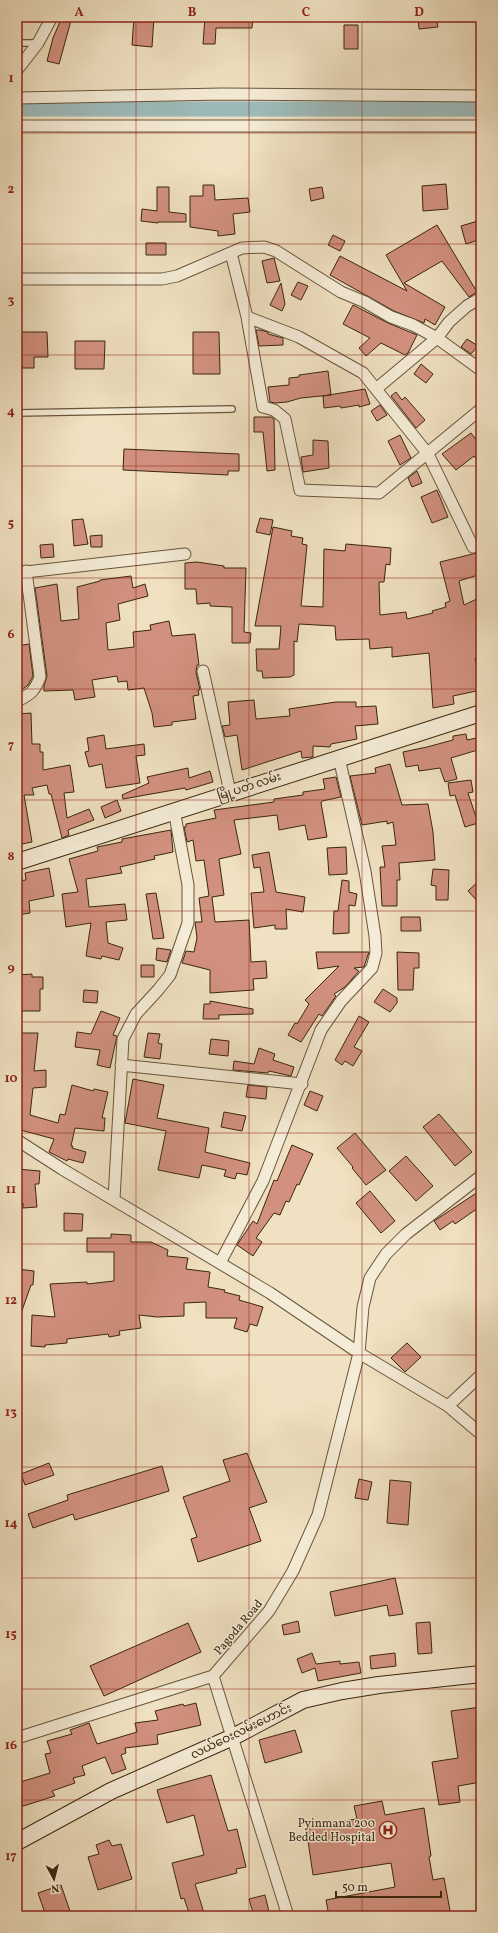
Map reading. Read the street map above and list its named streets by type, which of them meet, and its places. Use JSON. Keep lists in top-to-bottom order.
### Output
{
  "streets": {
    "street": ["မြို့ပတ် လမ်း", "Pagoda Road", "လယ်ဝေးလမ်းဟောင်း"]
  },
  "places": {
    "hospital": ["Pyinmana 200 Bedded Hospital"]
  },
  "scale_bar": "50 m",
  "north": "bottom",
  "grid": {
    "columns": [
      "A",
      "B",
      "C",
      "D"
    ],
    "rows": [
      "1",
      "2",
      "3",
      "4",
      "5",
      "6",
      "7",
      "8",
      "9",
      "10",
      "11",
      "12",
      "13",
      "14",
      "15",
      "16",
      "17"
    ]
  }
}
